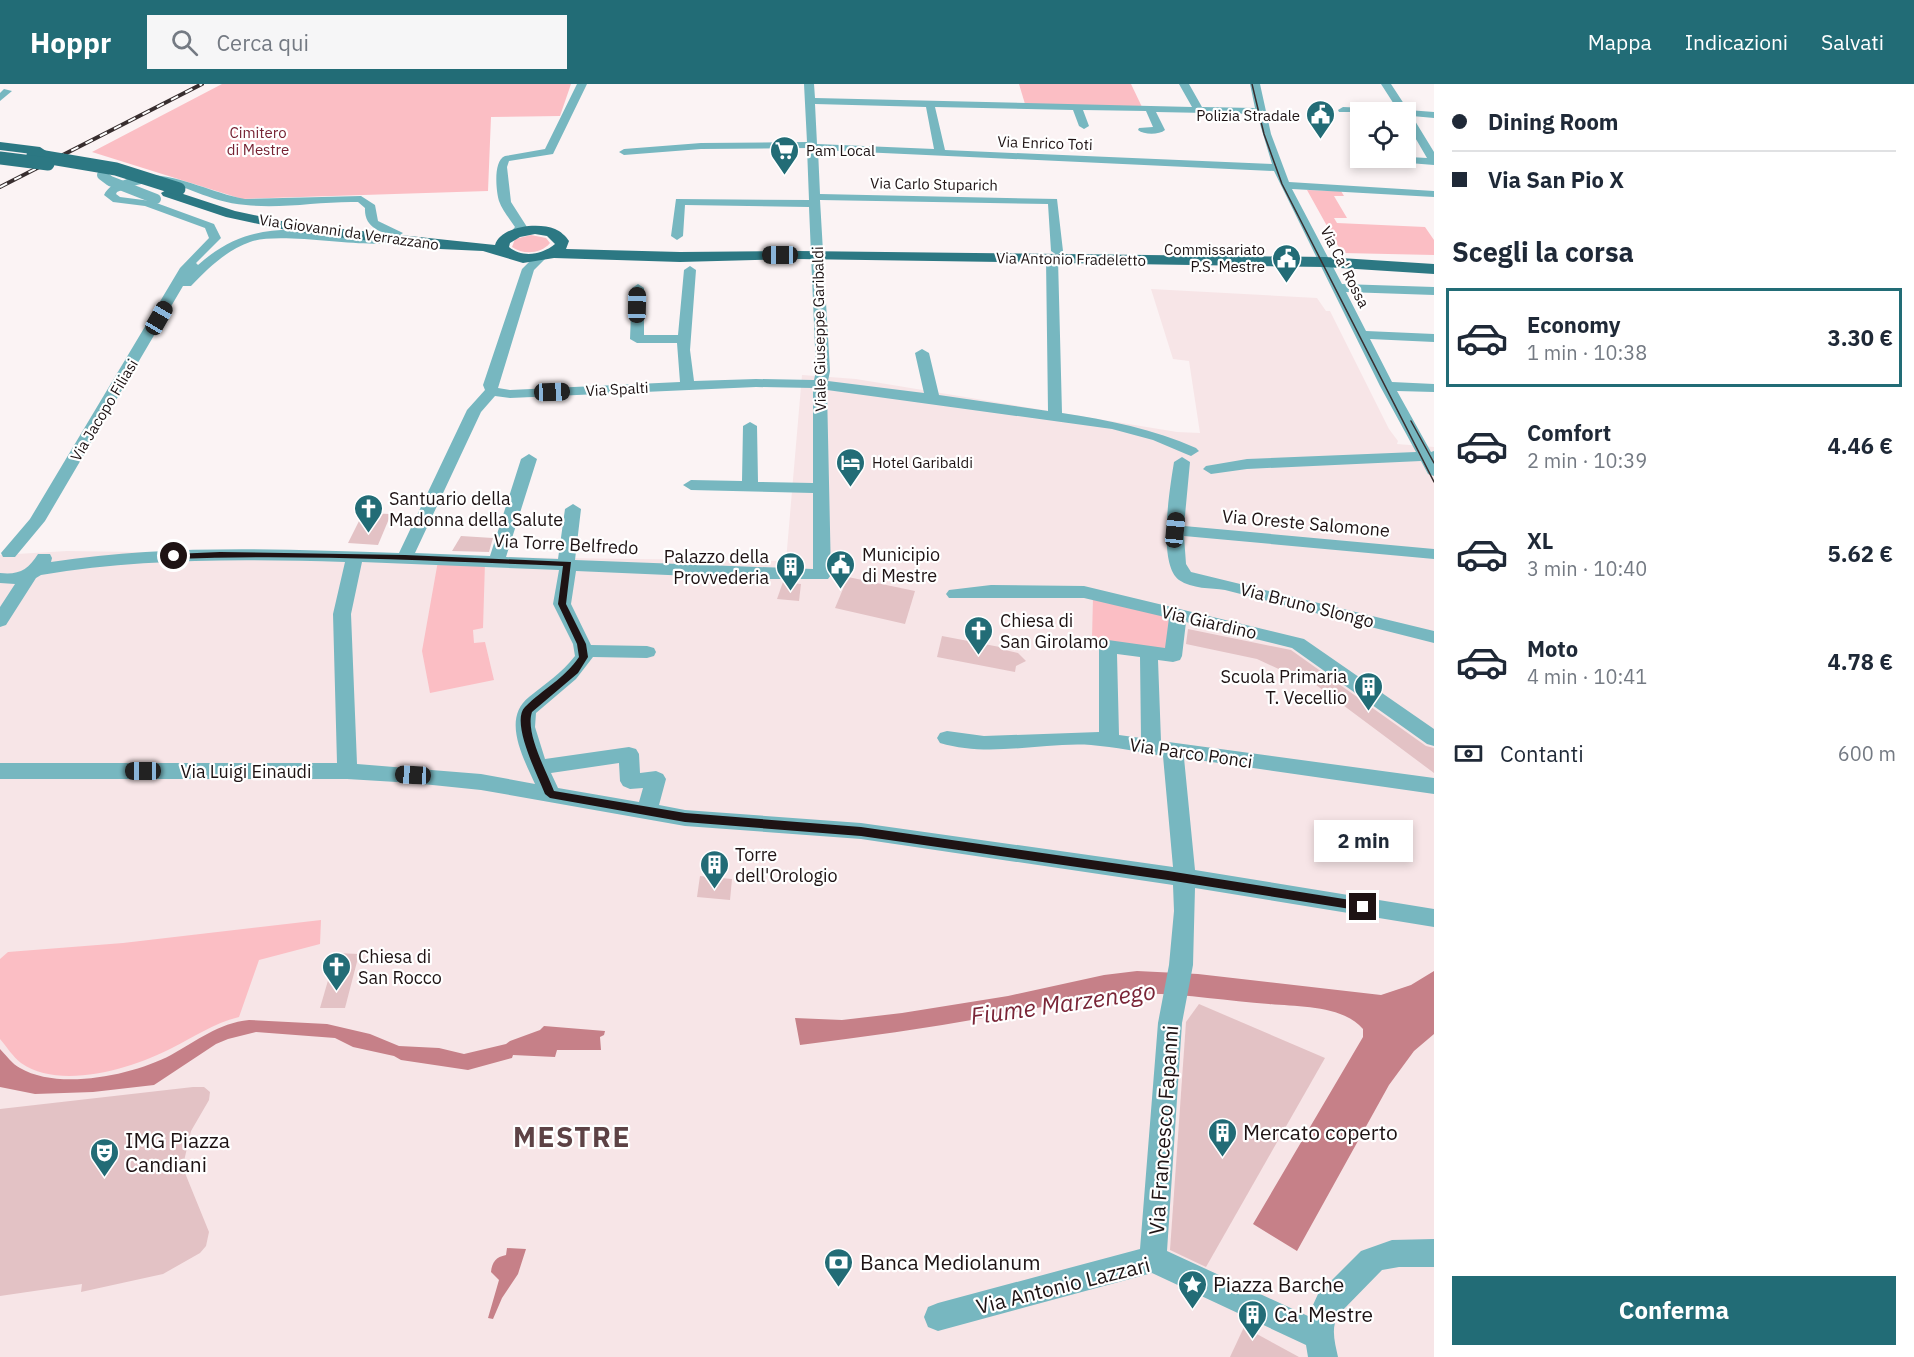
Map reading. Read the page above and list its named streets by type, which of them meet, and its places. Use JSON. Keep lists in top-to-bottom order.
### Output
{
  "streets": {
    "main road": ["Via Giovanni da Verrazzano", "Via Antonio Fradeletto"],
    "street": [
      "Via Enrico Toti",
      "Via Carlo Stuparich",
      "Via Ca' Rossa",
      "Viale Giuseppe Garibaldi",
      "Via Spalti",
      "Via Jacopo Filiasi",
      "Via Oreste Salomone",
      "Via Torre Belfredo",
      "Via Bruno Slongo",
      "Via Giardino",
      "Via Parco Ponci",
      "Via Luigi Einaudi",
      "Via Francesco Fapanni",
      "Via Antonio Lazzari"
    ]
  },
  "crossings": [
    ["Via Enrico Toti", "Via Ca' Rossa"],
    ["Via Enrico Toti", "Viale Giuseppe Garibaldi"],
    ["Via Carlo Stuparich", "Via Antonio Fradeletto"],
    ["Via Carlo Stuparich", "Viale Giuseppe Garibaldi"],
    ["Via Antonio Fradeletto", "Via Ca' Rossa"],
    ["Via Antonio Fradeletto", "Viale Giuseppe Garibaldi"],
    ["Viale Giuseppe Garibaldi", "Via Spalti"],
    ["Viale Giuseppe Garibaldi", "Via Torre Belfredo"],
    ["Via Oreste Salomone", "Via Bruno Slongo"],
    ["Via Parco Ponci", "Via Francesco Fapanni"],
    ["Via Luigi Einaudi", "Via Francesco Fapanni"],
    ["Via Francesco Fapanni", "Via Antonio Lazzari"]
  ],
  "districts": ["MESTRE"],
  "water": ["Fiume Marzenego"],
  "parks": ["Cimitero di Mestre"],
  "places": {
    "public building": ["Polizia Stradale", "Commissariato P.S. Mestre", "Municipio di Mestre"],
    "supermarket": ["Pam Local"],
    "hotel": ["Hotel Garibaldi"],
    "church": ["Santuario della Madonna della Salute", "Chiesa di San Girolamo", "Chiesa di San Rocco"],
    "building": [
      "Palazzo della Provvederia",
      "Scuola Primaria T. Vecellio",
      "Torre dell'Orologio",
      "Mercato coperto",
      "Ca' Mestre"
    ],
    "theatre": ["IMG Piazza Candiani"],
    "bank": ["Banca Mediolanum"],
    "place": ["Piazza Barche"]
  },
  "page": {
    "header": "Hoppr",
    "search": "Cerca qui",
    "nav": ["Mappa", "Indicazioni", "Salvati"],
    "banner": ["Dining Room", "Via San Pio X"],
    "heading": "Scegli la corsa",
    "list": [
      {
        "name": "Economy",
        "note": "1 min · 10:38",
        "value": "3.30 €"
      },
      {
        "name": "Comfort",
        "note": "2 min · 10:39",
        "value": "4.46 €"
      },
      {
        "name": "XL",
        "note": "3 min · 10:40",
        "value": "5.62 €"
      },
      {
        "name": "Moto",
        "note": "4 min · 10:41",
        "value": "4.78 €"
      }
    ],
    "pay": ["Contanti", "600 m"],
    "bubble": "2 min",
    "buttons": "Conferma"
  }
}
